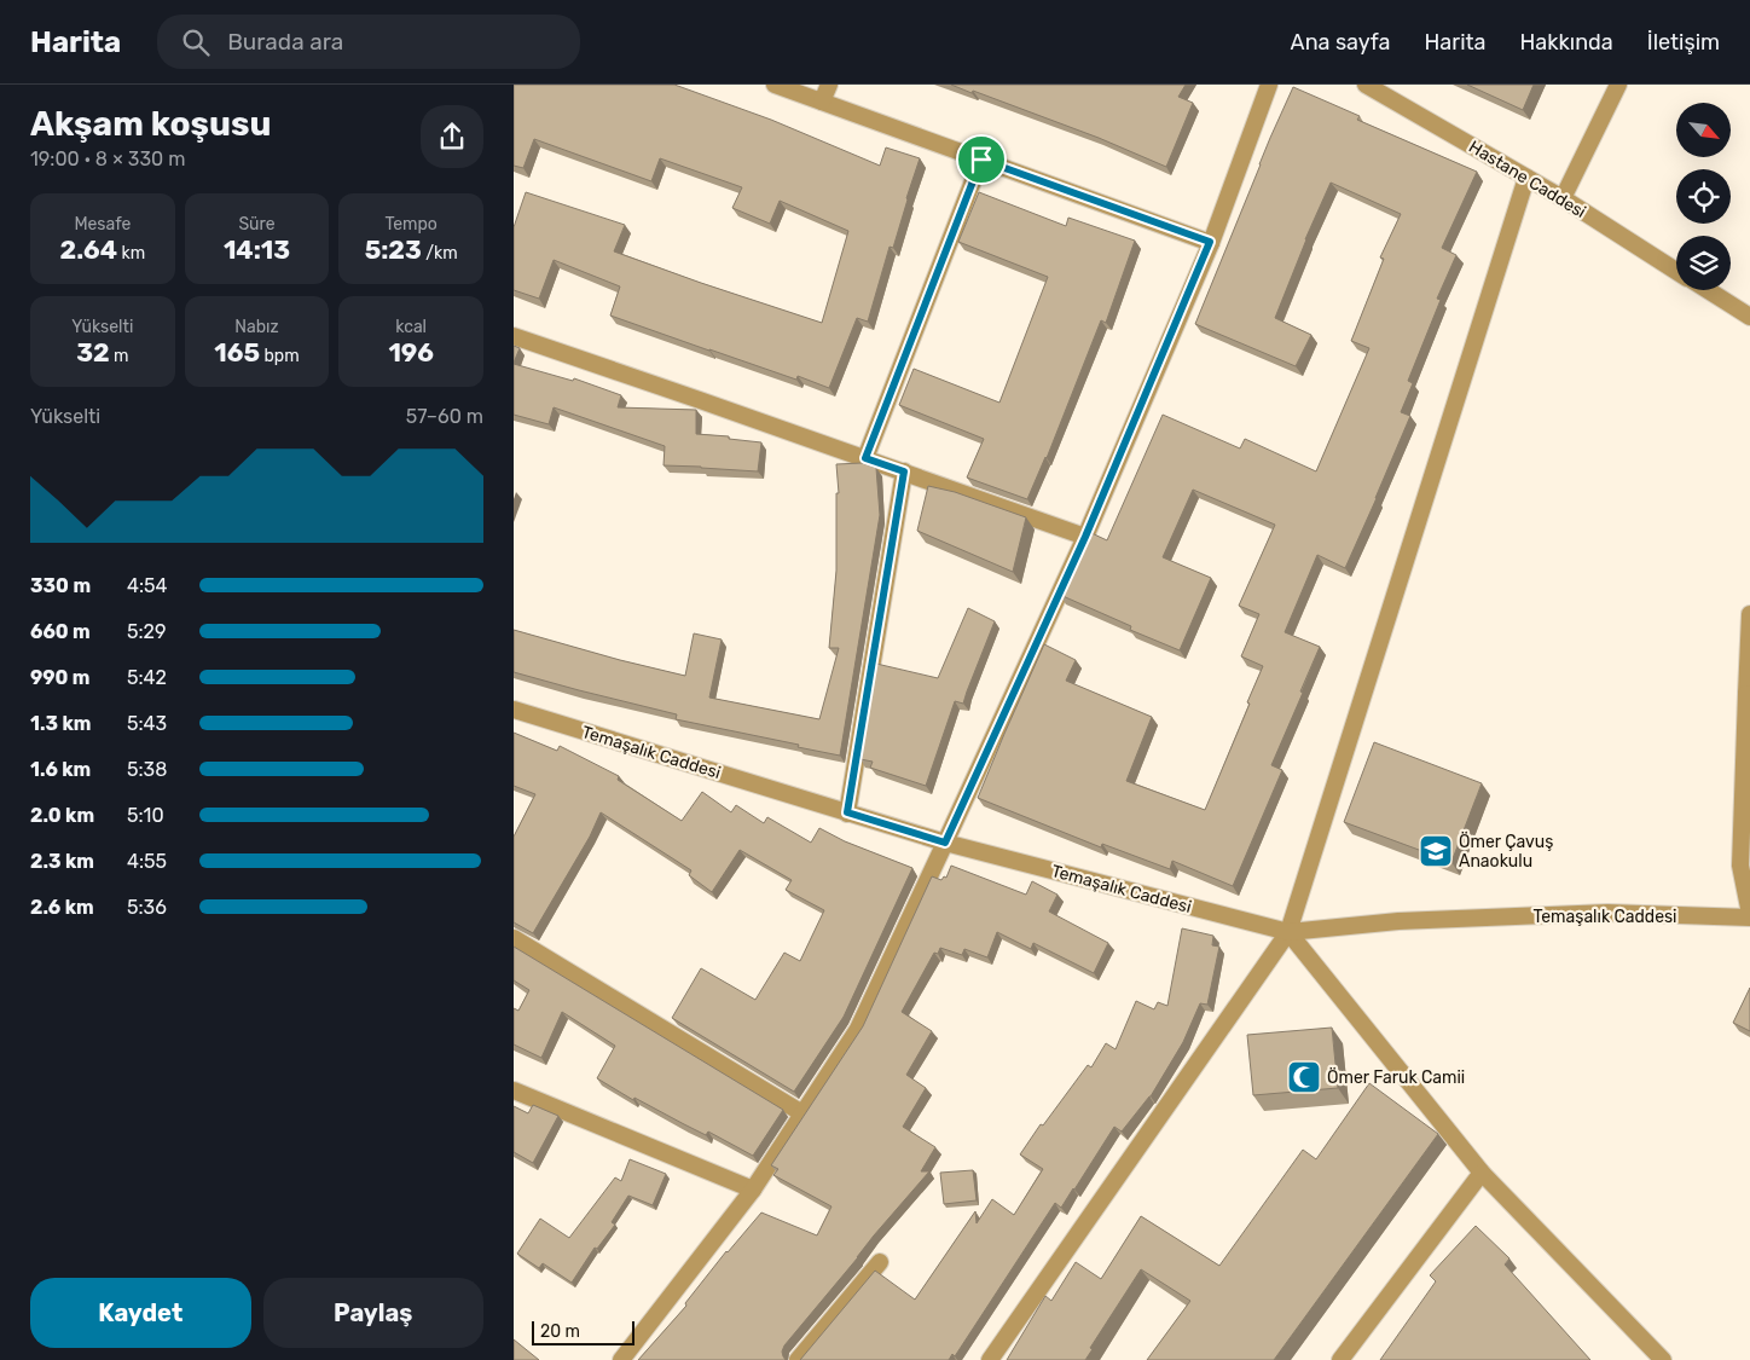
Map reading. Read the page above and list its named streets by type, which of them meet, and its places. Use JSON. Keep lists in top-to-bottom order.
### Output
{
  "streets": {
    "street": ["Hastane Caddesi", "Temaşalık Caddesi"]
  },
  "places": {
    "school or university": ["Ömer Çavuş Anaokulu"],
    "mosque": ["Ömer Faruk Camii"]
  },
  "scale_bar": "20 m",
  "north": "bottom right",
  "page": {
    "header": "Harita",
    "search": "Burada ara",
    "nav": [
      "Ana sayfa",
      "Harita",
      "Hakkında",
      "İletişim"
    ],
    "heading": ["Akşam koşusu", "19:00 · 8 × 330 m"],
    "stats": [
      ["Mesafe", "2.64 km"],
      ["Süre", "14:13"],
      ["Tempo", "5:23 /km"],
      ["Yükselti", "32 m"],
      ["Nabız", "165 bpm"],
      ["kcal", "196"]
    ],
    "chart": ["Yükselti", "57–60 m"],
    "list": [
      {
        "name": "330 m",
        "note": "4:54"
      },
      {
        "name": "660 m",
        "note": "5:29"
      },
      {
        "name": "990 m",
        "note": "5:42"
      },
      {
        "name": "1.3 km",
        "note": "5:43"
      },
      {
        "name": "1.6 km",
        "note": "5:38"
      },
      {
        "name": "2.0 km",
        "note": "5:10"
      },
      {
        "name": "2.3 km",
        "note": "4:55"
      },
      {
        "name": "2.6 km",
        "note": "5:36"
      }
    ],
    "buttons": ["Kaydet", "Paylaş"],
    "scale": "20 m"
  }
}
